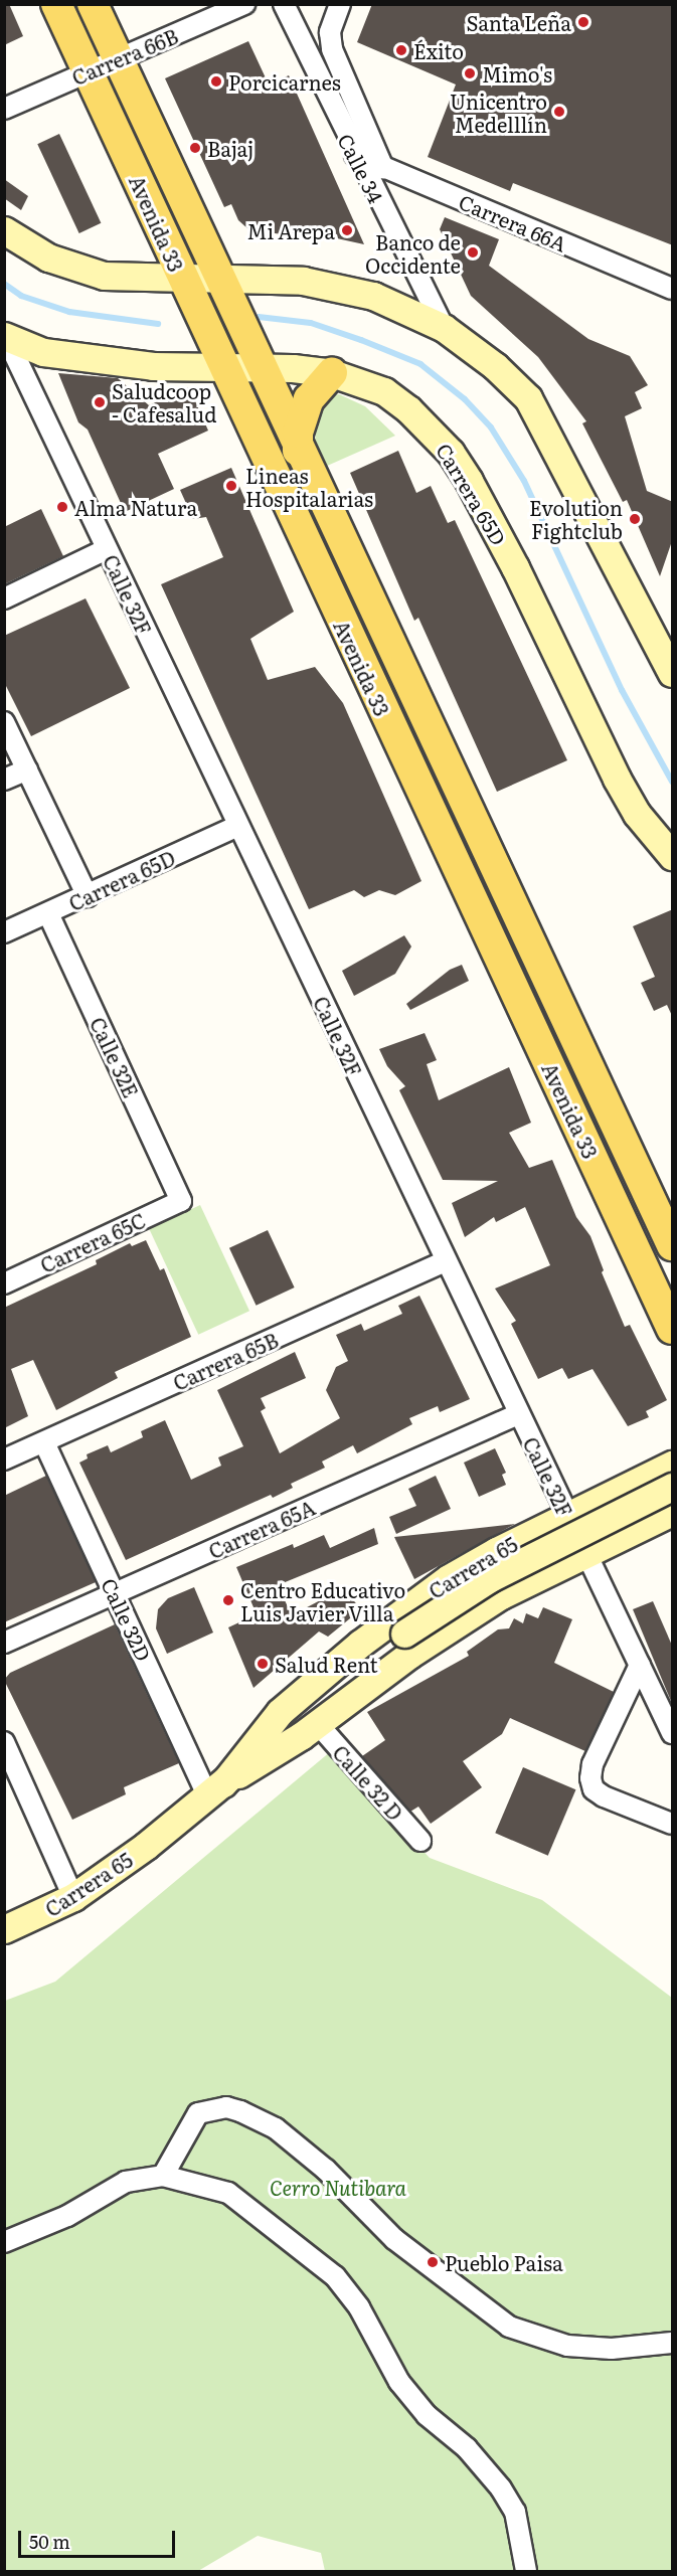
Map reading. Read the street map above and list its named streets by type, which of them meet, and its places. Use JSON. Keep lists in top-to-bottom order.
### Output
{
  "streets": {
    "main road": ["Avenida 33"],
    "street": [
      "Carrera 66B",
      "Calle 34",
      "Carrera 66A",
      "Carrera 65D",
      "Calle 32F",
      "Calle 32E",
      "Carrera 65C",
      "Carrera 65B",
      "Carrera 65A",
      "Carrera 65",
      "Calle 32D",
      "Calle 32 D"
    ]
  },
  "crossings": [
    ["Carrera 66B", "Avenida 33"],
    ["Calle 34", "Carrera 66A"],
    ["Avenida 33", "Carrera 65D"],
    ["Carrera 65D", "Calle 32F"],
    ["Carrera 65D", "Calle 32E"],
    ["Calle 32F", "Carrera 65B"],
    ["Calle 32F", "Carrera 65A"],
    ["Calle 32F", "Carrera 65"],
    ["Calle 32E", "Carrera 65C"],
    ["Carrera 65B", "Calle 32D"],
    ["Carrera 65A", "Calle 32D"],
    ["Carrera 65", "Calle 32D"],
    ["Carrera 65", "Calle 32 D"]
  ],
  "parks": ["Cerro Nutibara"],
  "places": [
    "Santa Leña",
    "Éxito",
    "Mimo's",
    "Porcicarnes",
    "Unicentro Medelllín",
    "Bajaj",
    "Mi Arepa",
    "Banco de Occidente",
    "Saludcoop - Cafesalud",
    "Lineas Hospitalarias",
    "Alma Natura",
    "Evolution Fightclub",
    "Centro Educativo Luis Javier Villa",
    "Salud Rent",
    "Pueblo Paisa"
  ],
  "scale_bar": "50 m"
}
